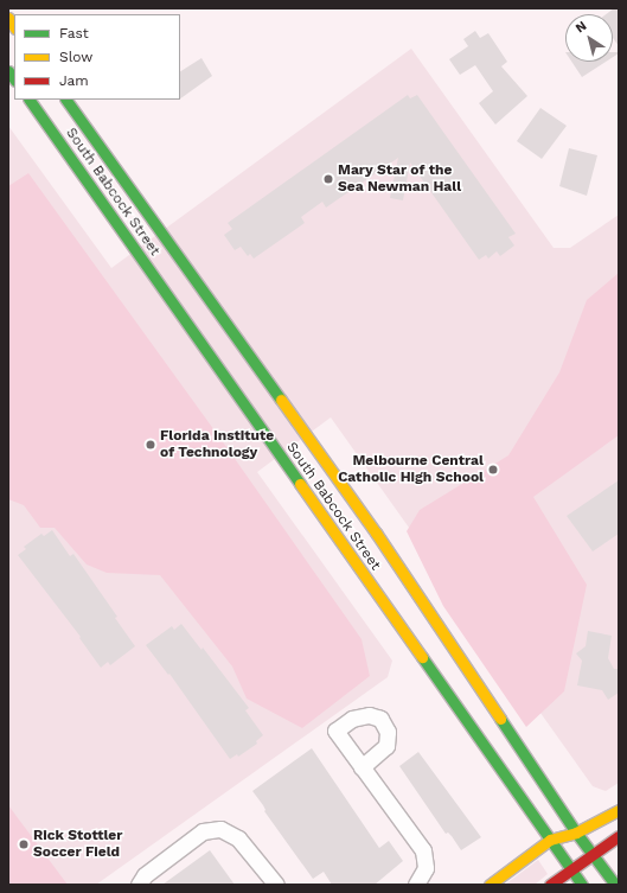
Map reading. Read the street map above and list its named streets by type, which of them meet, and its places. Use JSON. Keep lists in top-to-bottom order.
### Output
{
  "streets": {
    "main road": ["South Babcock Street"]
  },
  "places": [
    "Mary Star of the Sea Newman Hall",
    "Florida Institute of Technology",
    "Melbourne Central Catholic High School",
    "Rick Stottler Soccer Field"
  ],
  "legend": ["Fast", "Slow", "Jam"],
  "north": "top left"
}
